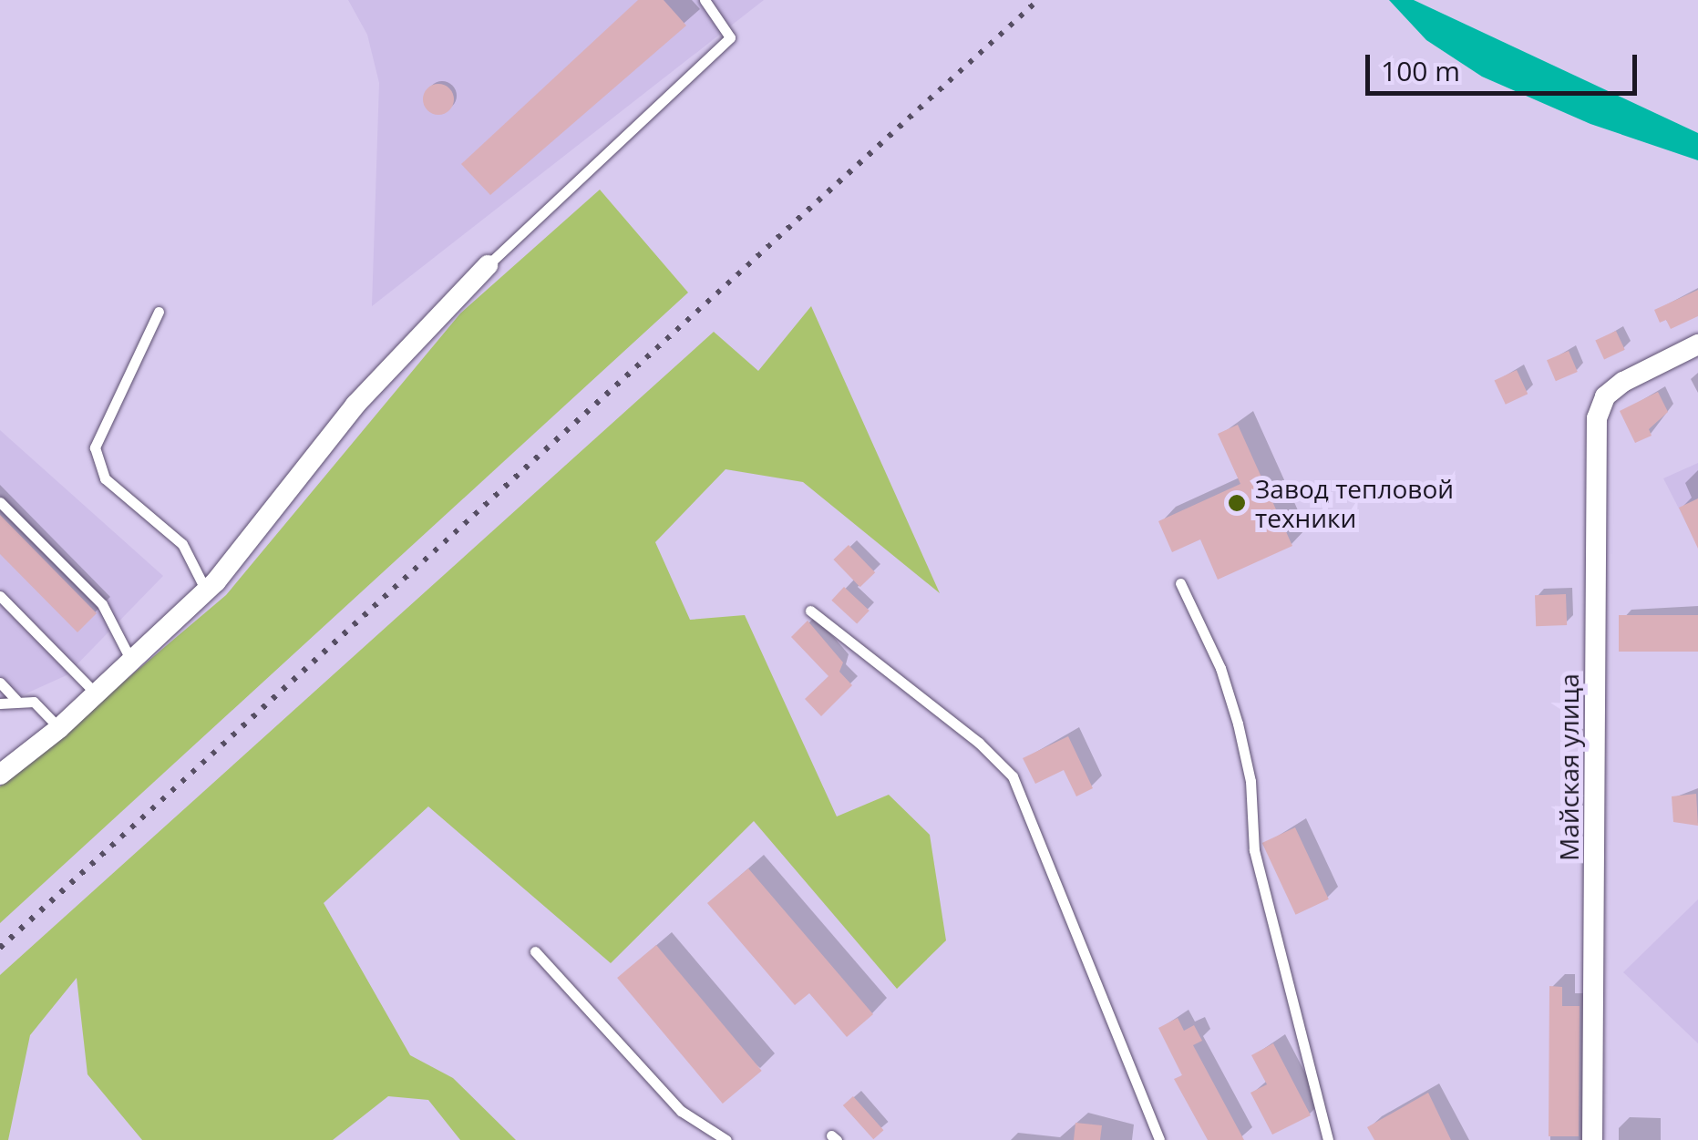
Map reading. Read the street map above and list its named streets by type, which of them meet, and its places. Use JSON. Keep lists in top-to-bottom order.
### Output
{
  "streets": {
    "street": ["Майская улица"]
  },
  "places": ["Завод тепловой техники"],
  "scale_bar": "100 m"
}
